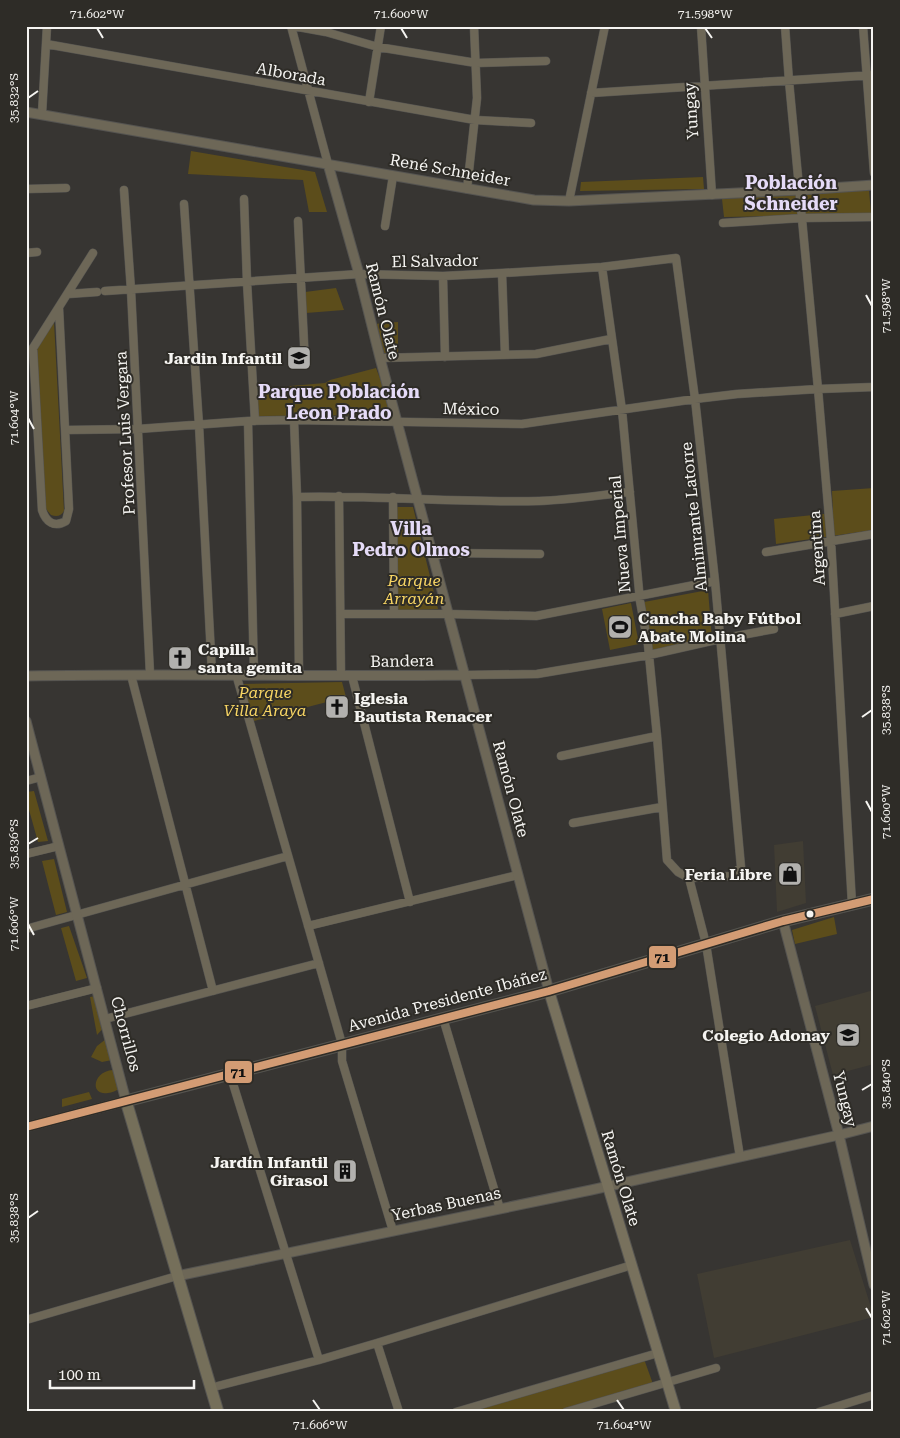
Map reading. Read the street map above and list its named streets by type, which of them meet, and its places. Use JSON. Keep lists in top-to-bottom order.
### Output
{
  "streets": {
    "main road": ["Ramón Olate", "Avenida Presidente Ibáñez", "Chorrillos"],
    "street": [
      "Alborada",
      "Yungay",
      "René Schneider",
      "El Salvador",
      "México",
      "Profesor Luis Vergara",
      "Almimrante Latorre",
      "Nueva Imperial",
      "Argentina",
      "Bandera",
      "Yerbas Buenas"
    ]
  },
  "crossings": [
    ["Alborada", "Ramón Olate"],
    ["Yungay", "René Schneider"],
    ["Yungay", "Avenida Presidente Ibáñez"],
    ["Yungay", "Yerbas Buenas"],
    ["René Schneider", "Ramón Olate"],
    ["René Schneider", "Argentina"],
    ["El Salvador", "Ramón Olate"],
    ["El Salvador", "Profesor Luis Vergara"],
    ["El Salvador", "Almimrante Latorre"],
    ["El Salvador", "Nueva Imperial"],
    ["Ramón Olate", "México"],
    ["Ramón Olate", "Bandera"],
    ["Ramón Olate", "Avenida Presidente Ibáñez"],
    ["Ramón Olate", "Yerbas Buenas"],
    ["México", "Profesor Luis Vergara"],
    ["México", "Almimrante Latorre"],
    ["México", "Nueva Imperial"],
    ["México", "Argentina"],
    ["Profesor Luis Vergara", "Bandera"],
    ["Almimrante Latorre", "Nueva Imperial"],
    ["Almimrante Latorre", "Bandera"],
    ["Nueva Imperial", "Bandera"],
    ["Argentina", "Avenida Presidente Ibáñez"],
    ["Avenida Presidente Ibáñez", "Chorrillos"],
    ["Chorrillos", "Yerbas Buenas"]
  ],
  "districts": ["Población Schneider", "Parque Población Leon Prado", "Villa Pedro Olmos"],
  "parks": ["Parque Arrayán", "Parque Villa Araya"],
  "places": {
    "school or university": ["Jardin Infantil", "Colegio Adonay"],
    "sports": ["Cancha Baby Fútbol Abate Molina"],
    "church": ["Capilla santa gemita", "Iglesia Bautista Renacer"],
    "shop": ["Feria Libre"],
    "building": ["Jardín Infantil Girasol"]
  },
  "lines": ["transit line 71"],
  "scale_bar": "100 m",
  "coordinates": [
    "71.602°W",
    "71.600°W",
    "71.598°W",
    "35.832°S",
    "71.604°W",
    "35.838°S",
    "35.836°S",
    "71.606°W",
    "35.840°S"
  ]
}
